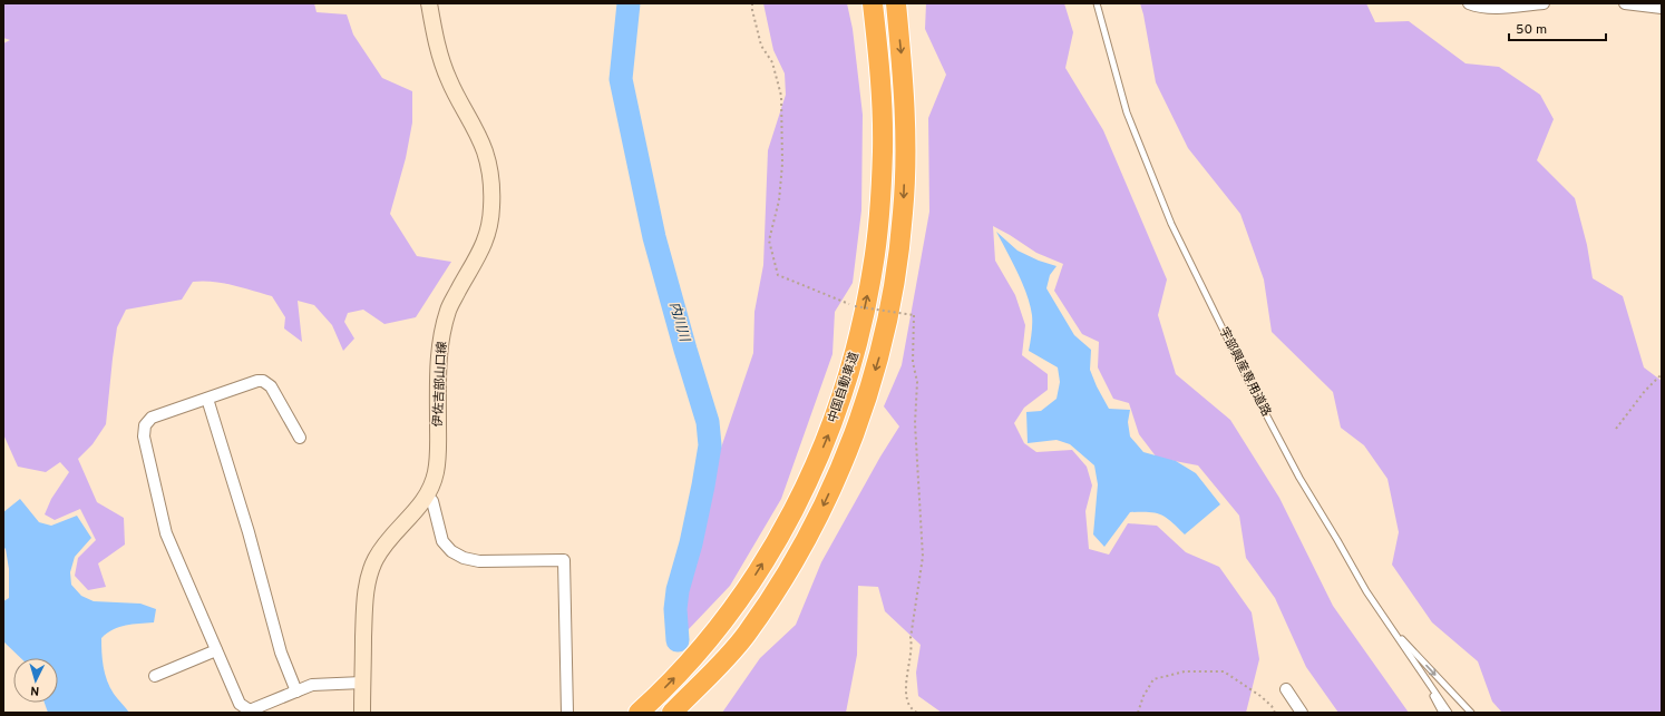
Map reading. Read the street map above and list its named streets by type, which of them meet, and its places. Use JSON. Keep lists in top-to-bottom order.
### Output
{
  "streets": {
    "highway": ["中国自動車道"],
    "main road": ["伊佐吉部山口線"],
    "lane": ["宇部興産専用道路"]
  },
  "water": ["内川川"],
  "scale_bar": "50 m",
  "north": "bottom"
}
